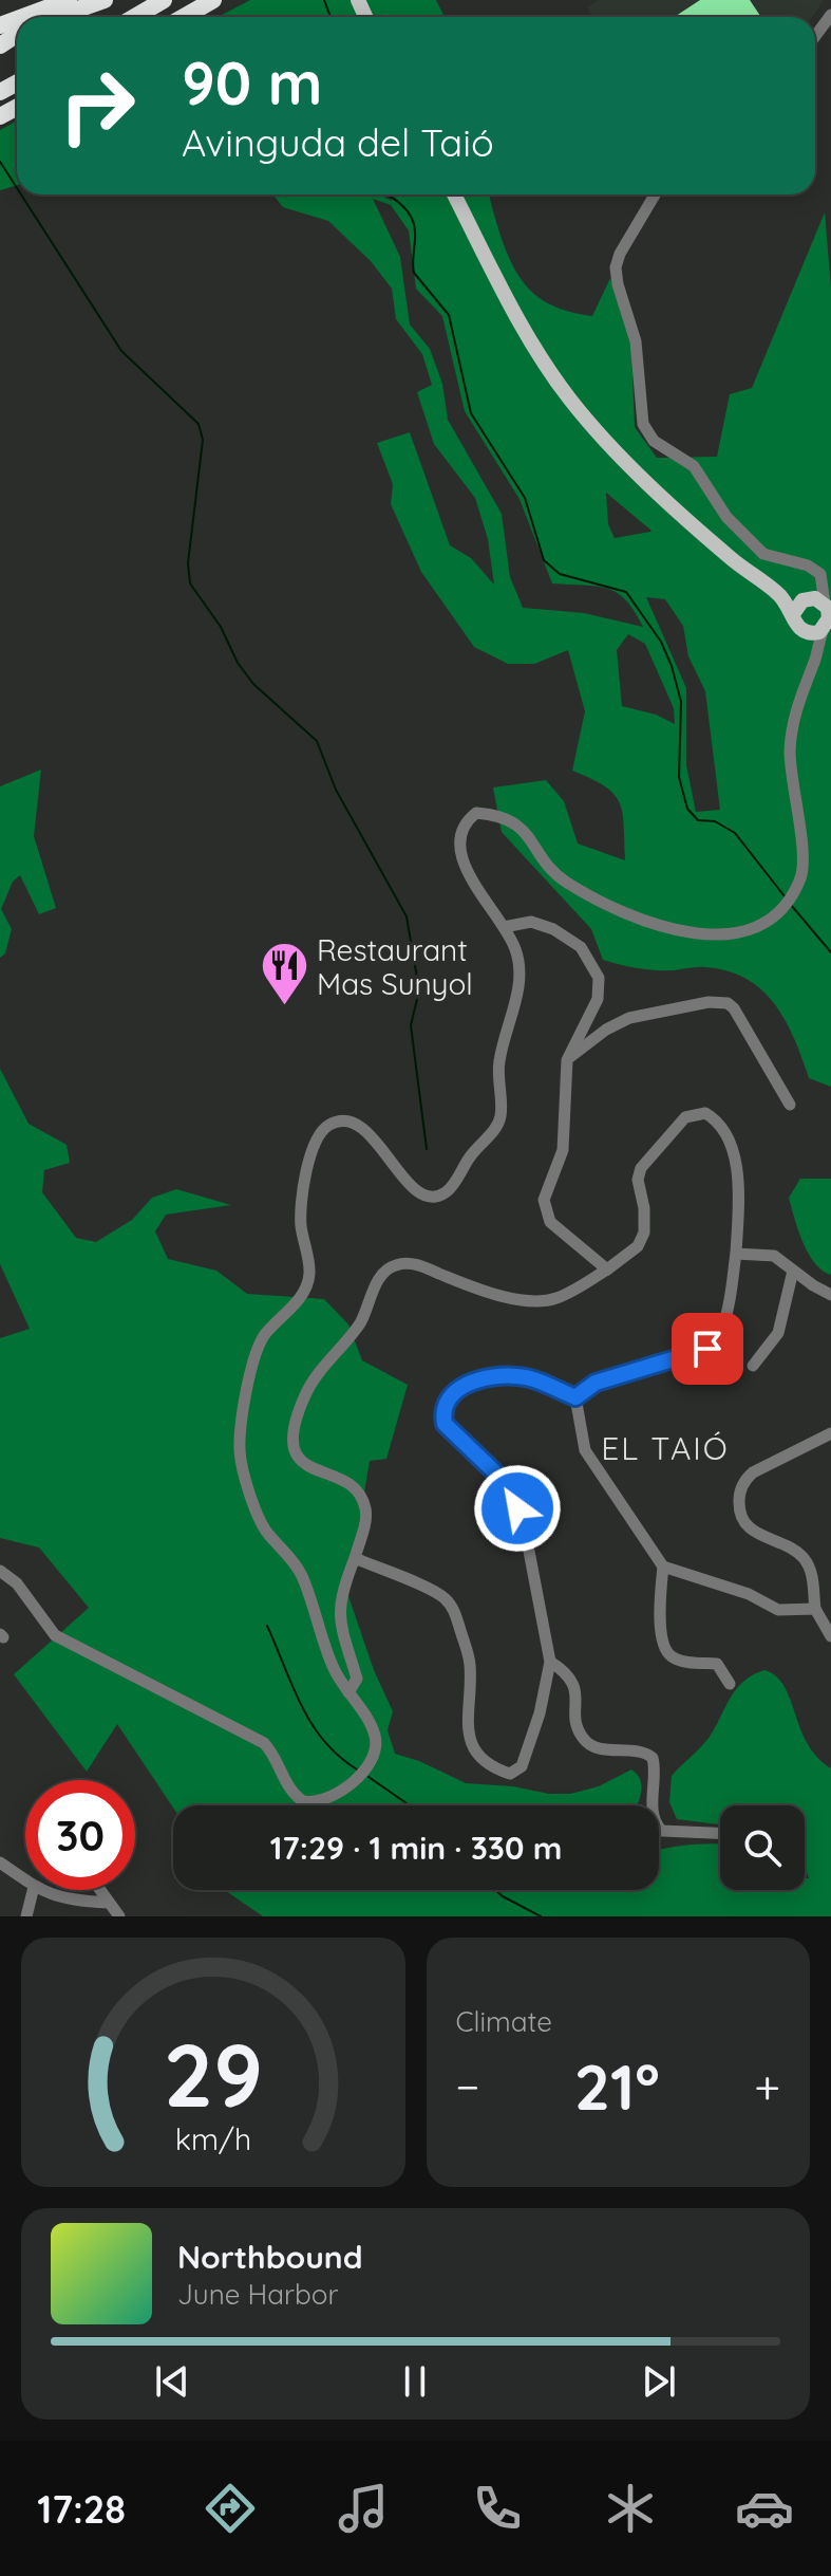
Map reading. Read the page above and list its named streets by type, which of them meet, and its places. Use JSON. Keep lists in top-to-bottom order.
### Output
{
  "districts": ["EL TAIÓ"],
  "places": {
    "restaurant": ["Restaurant Mas Sunyol"]
  },
  "page": {
    "turn": ["90 m", "Avinguda del Taió"],
    "limit": "30",
    "trip": "17:29 · 1 min · 330 m",
    "tile": "Climate",
    "heat": ["−", "21°", "+"],
    "song": ["Northbound", "June Harbor"],
    "tabs": "17:28",
    "gauge": ["29", "km/h"]
  }
}
